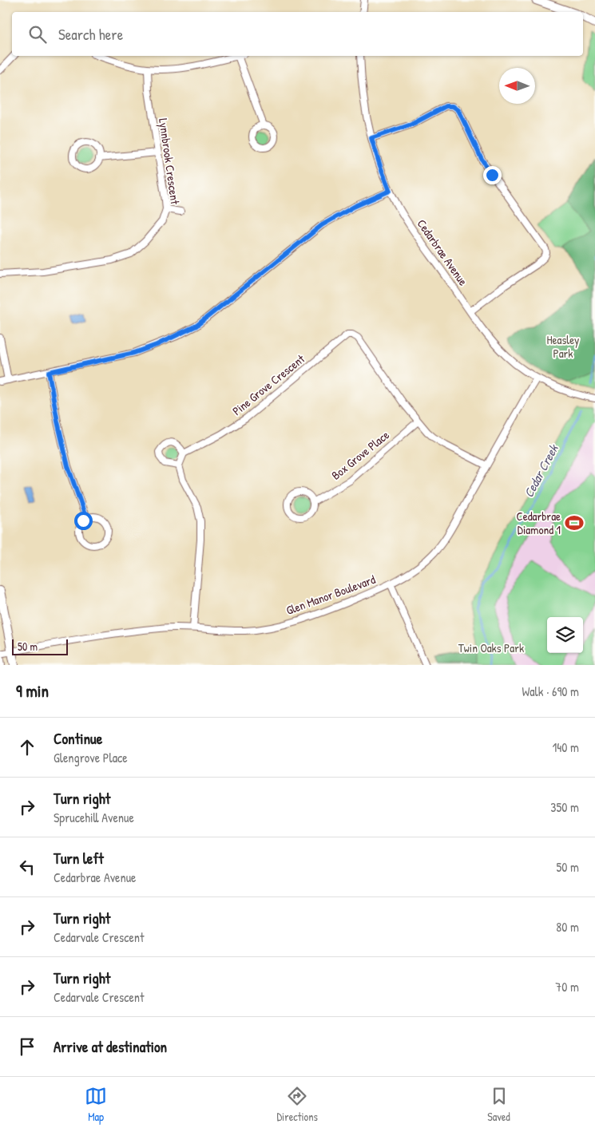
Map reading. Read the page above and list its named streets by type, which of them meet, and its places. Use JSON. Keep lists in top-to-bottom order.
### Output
{
  "streets": {
    "street": [
      "Lynnbrook Crescent",
      "Cedarbrae Avenue",
      "Pine Grove Crescent",
      "Box Grove Place",
      "Glen Manor Boulevard"
    ]
  },
  "crossings": [
    ["Cedarbrae Avenue", "Glen Manor Boulevard"],
    ["Pine Grove Crescent", "Box Grove Place"],
    ["Pine Grove Crescent", "Glen Manor Boulevard"]
  ],
  "water": ["Cedar Creek"],
  "parks": ["Heasley Park", "Twin Oaks Park"],
  "places": {
    "sports": ["Cedarbrae Diamond 1"]
  },
  "scale_bar": "50 m",
  "north": "left",
  "page": {
    "search": "Search here",
    "scale": "50 m",
    "heading": ["9 min", "Walk · 690 m"],
    "list": [
      ["Continue", "Glengrove Place", "140 m"],
      ["Turn right", "Sprucehill Avenue", "350 m"],
      ["Turn left", "Cedarbrae Avenue", "50 m"],
      ["Turn right", "Cedarvale Crescent", "80 m"],
      ["Turn right", "Cedarvale Crescent", "70 m"],
      "Arrive at destination"
    ],
    "nav": ["Map", "Directions", "Saved"]
  }
}
